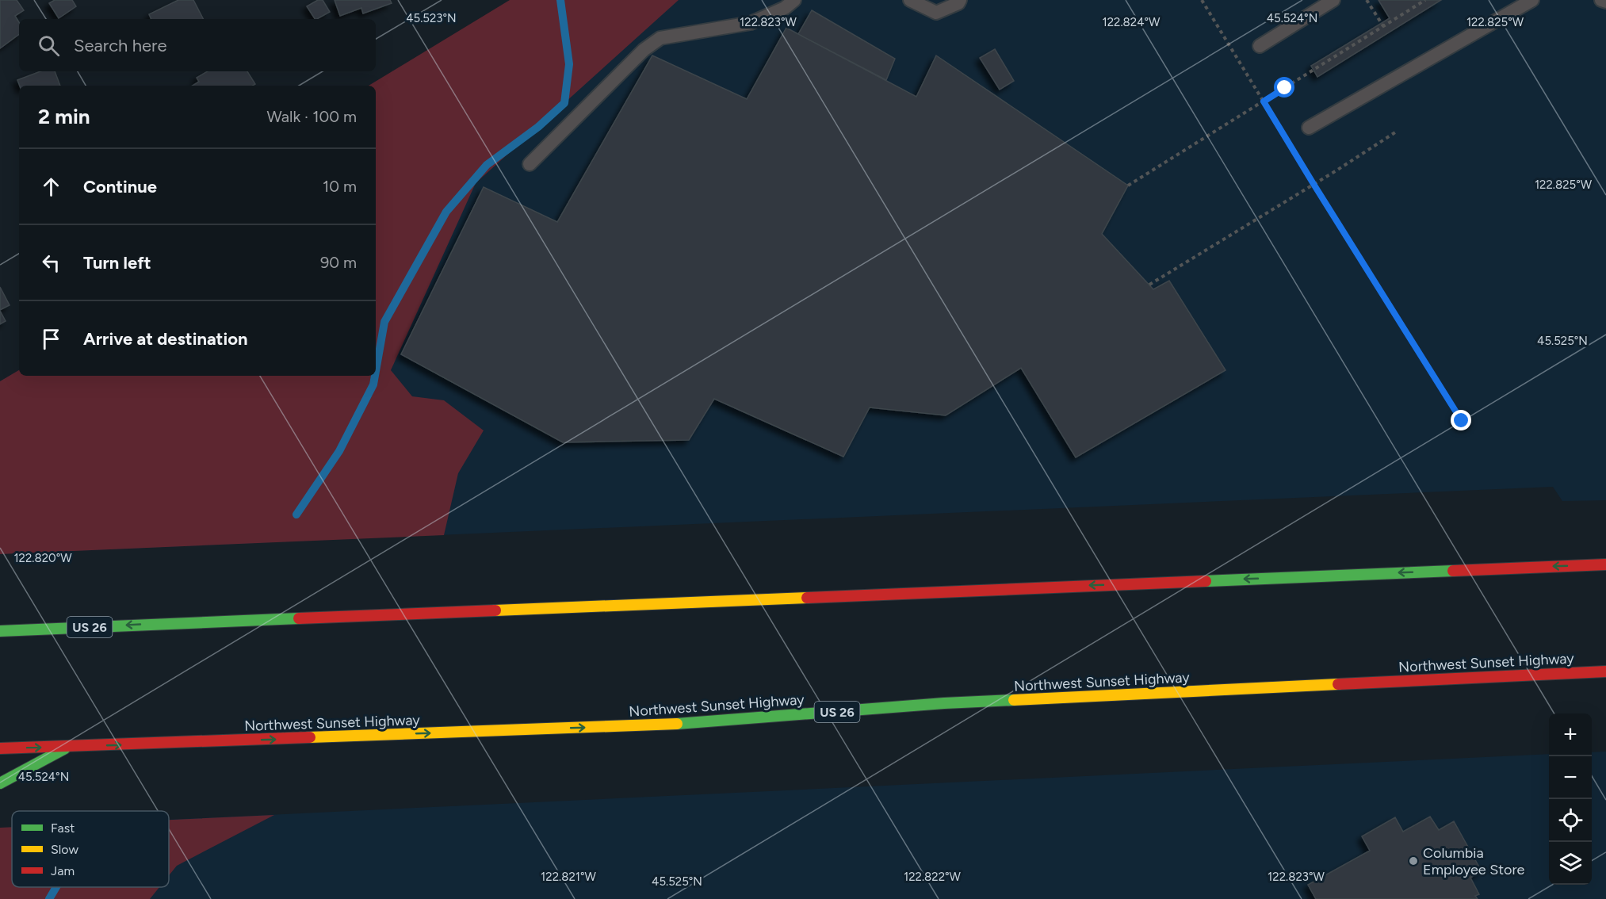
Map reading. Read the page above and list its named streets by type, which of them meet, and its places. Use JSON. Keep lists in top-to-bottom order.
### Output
{
  "streets": {
    "highway": ["US 26", "Northwest Sunset Highway"]
  },
  "one_way": ["Northwest Sunset Highway"],
  "places": ["Columbia Employee Store"],
  "legend": ["Fast", "Slow", "Jam"],
  "page": {
    "search": "Search here",
    "heading": ["2 min", "Walk · 100 m"],
    "list": [
      ["Continue", "10 m"],
      ["Turn left", "90 m"],
      "Arrive at destination"
    ],
    "map_buttons": ["+", "−"]
  },
  "coordinates": [
    "45.523°N",
    "45.524°N",
    "122.823°W",
    "122.824°W",
    "122.825°W",
    "45.525°N",
    "122.820°W",
    "122.821°W",
    "122.822°W"
  ]
}
